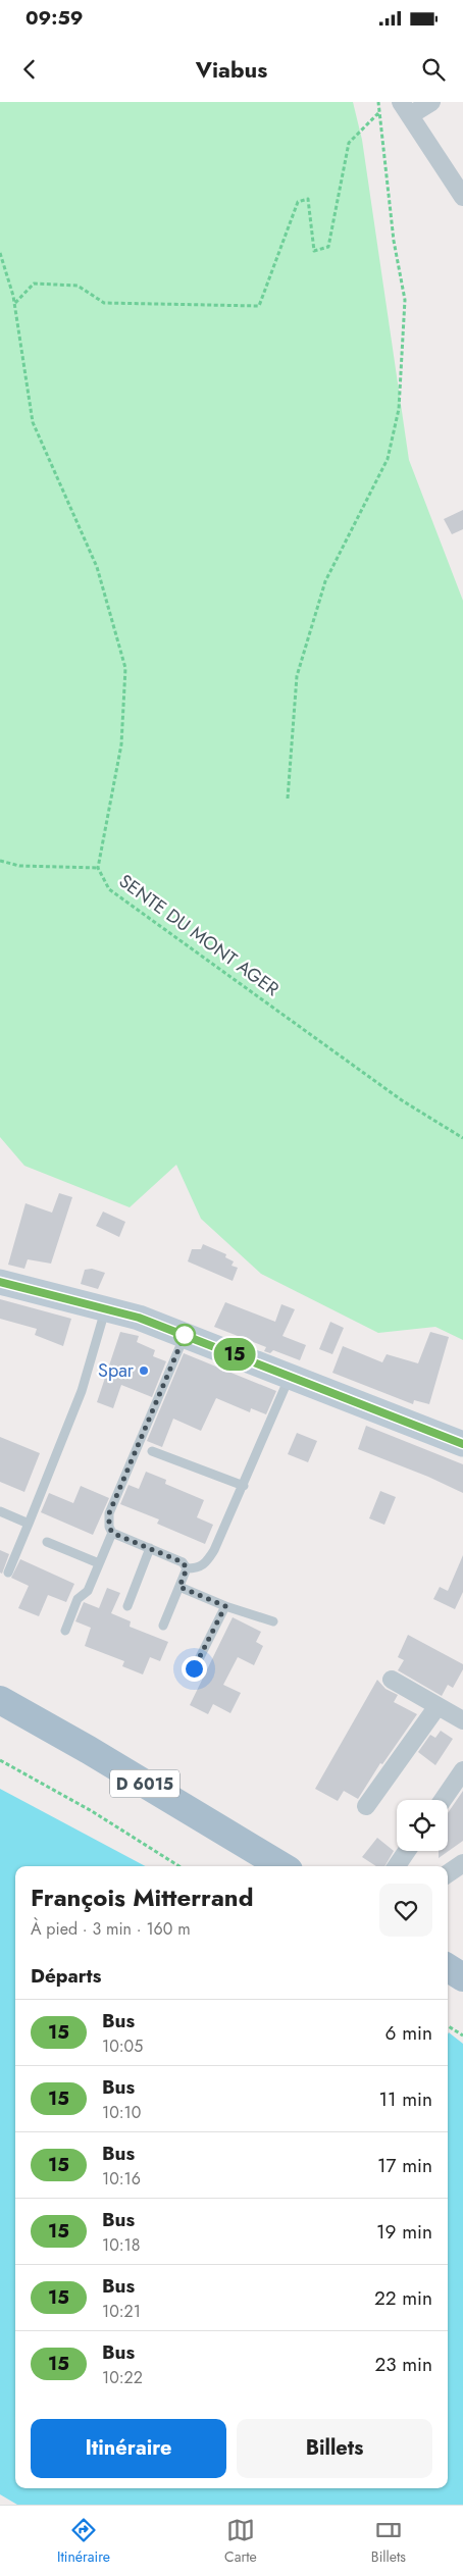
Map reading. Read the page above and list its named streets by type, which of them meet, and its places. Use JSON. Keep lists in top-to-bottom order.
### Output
{
  "streets": {
    "main road": ["D 6015"],
    "path": ["SENTE DU MONT AGER"]
  },
  "places": ["Spar"],
  "lines": ["bus line 15"],
  "page": {
    "status": "09:59",
    "header": "Viabus",
    "on_map": "15",
    "heading": [
      ["François Mitterrand", "À pied · 3 min · 160 m"],
      "Départs"
    ],
    "list": [
      {
        "mark": "15",
        "name": "Bus",
        "note": "10:05",
        "value": "6 min"
      },
      {
        "mark": "15",
        "name": "Bus",
        "note": "10:10",
        "value": "11 min"
      },
      {
        "mark": "15",
        "name": "Bus",
        "note": "10:16",
        "value": "17 min"
      },
      {
        "mark": "15",
        "name": "Bus",
        "note": "10:18",
        "value": "19 min"
      },
      {
        "mark": "15",
        "name": "Bus",
        "note": "10:21",
        "value": "22 min"
      },
      {
        "mark": "15",
        "name": "Bus",
        "note": "10:22",
        "value": "23 min"
      }
    ],
    "buttons": ["Itinéraire", "Billets"],
    "tabs": ["Itinéraire", "Carte", "Billets"]
  }
}
